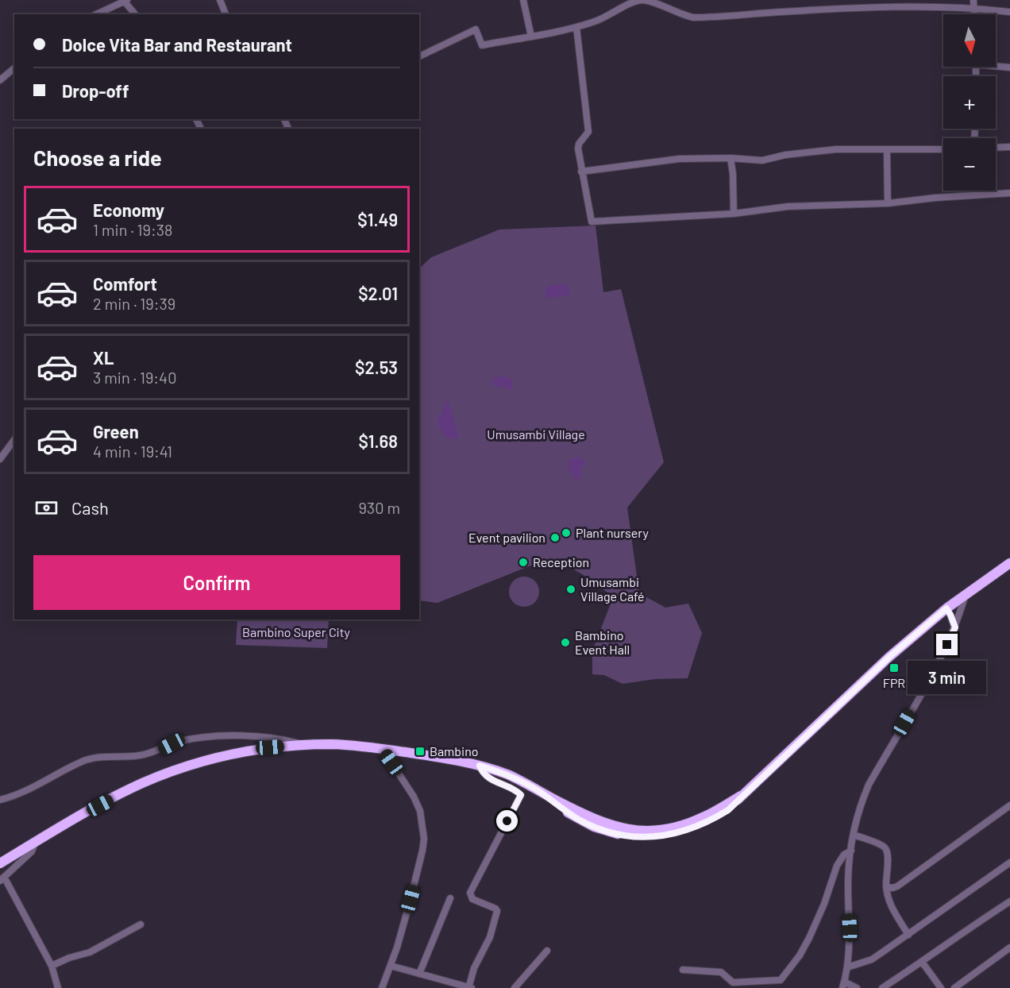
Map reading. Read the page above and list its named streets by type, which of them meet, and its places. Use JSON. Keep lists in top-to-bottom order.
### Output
{
  "parks": ["Umusambi Village", "Bambino Super City"],
  "places": {
    "other": [
      "Plant nursery",
      "Event pavilion",
      "Reception",
      "Umusambi Village Café",
      "Bambino Event Hall"
    ],
    "transit": ["FPR", "Bambino"]
  },
  "north": "bottom",
  "page": {
    "map_buttons": ["+", "−"],
    "banner": ["Dolce Vita Bar and Restaurant", "Drop-off"],
    "heading": "Choose a ride",
    "list": [
      {
        "name": "Economy",
        "note": "1 min · 19:38",
        "value": "$1.49"
      },
      {
        "name": "Comfort",
        "note": "2 min · 19:39",
        "value": "$2.01"
      },
      {
        "name": "XL",
        "note": "3 min · 19:40",
        "value": "$2.53"
      },
      {
        "name": "Green",
        "note": "4 min · 19:41",
        "value": "$1.68"
      }
    ],
    "pay": ["Cash", "930 m"],
    "buttons": "Confirm",
    "bubble": "3 min"
  }
}
